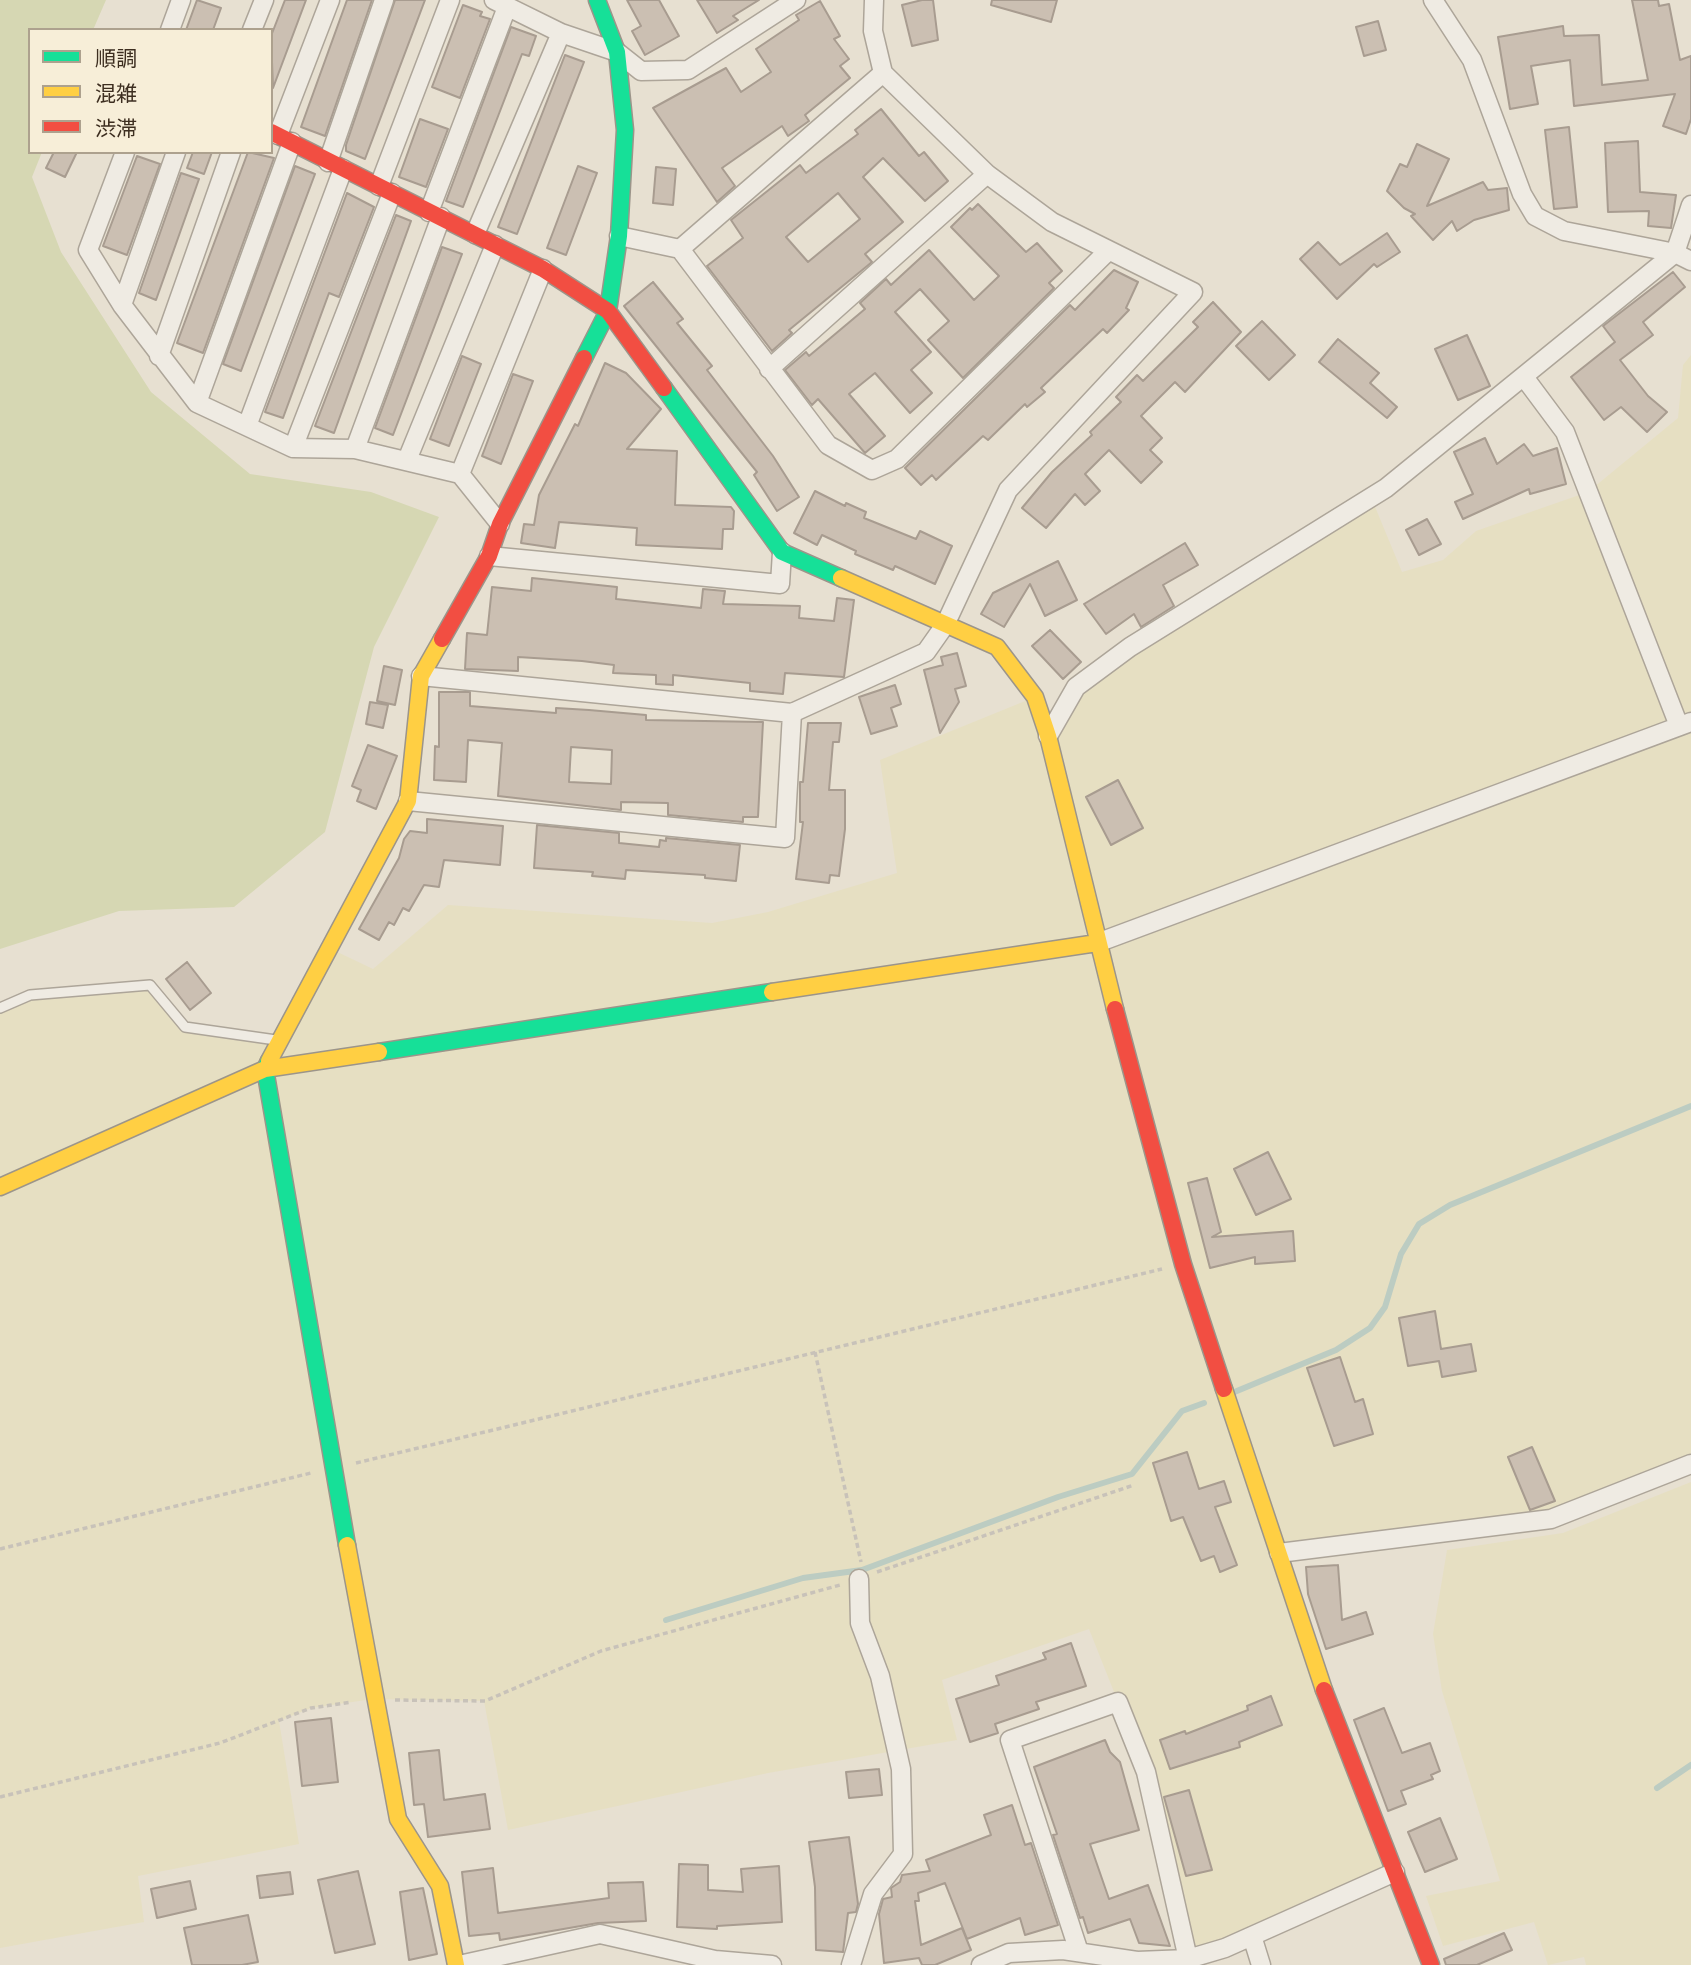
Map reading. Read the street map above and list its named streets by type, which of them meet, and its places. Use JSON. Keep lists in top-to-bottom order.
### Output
{
  "legend": ["順調", "混雑", "渋滞"]
}
